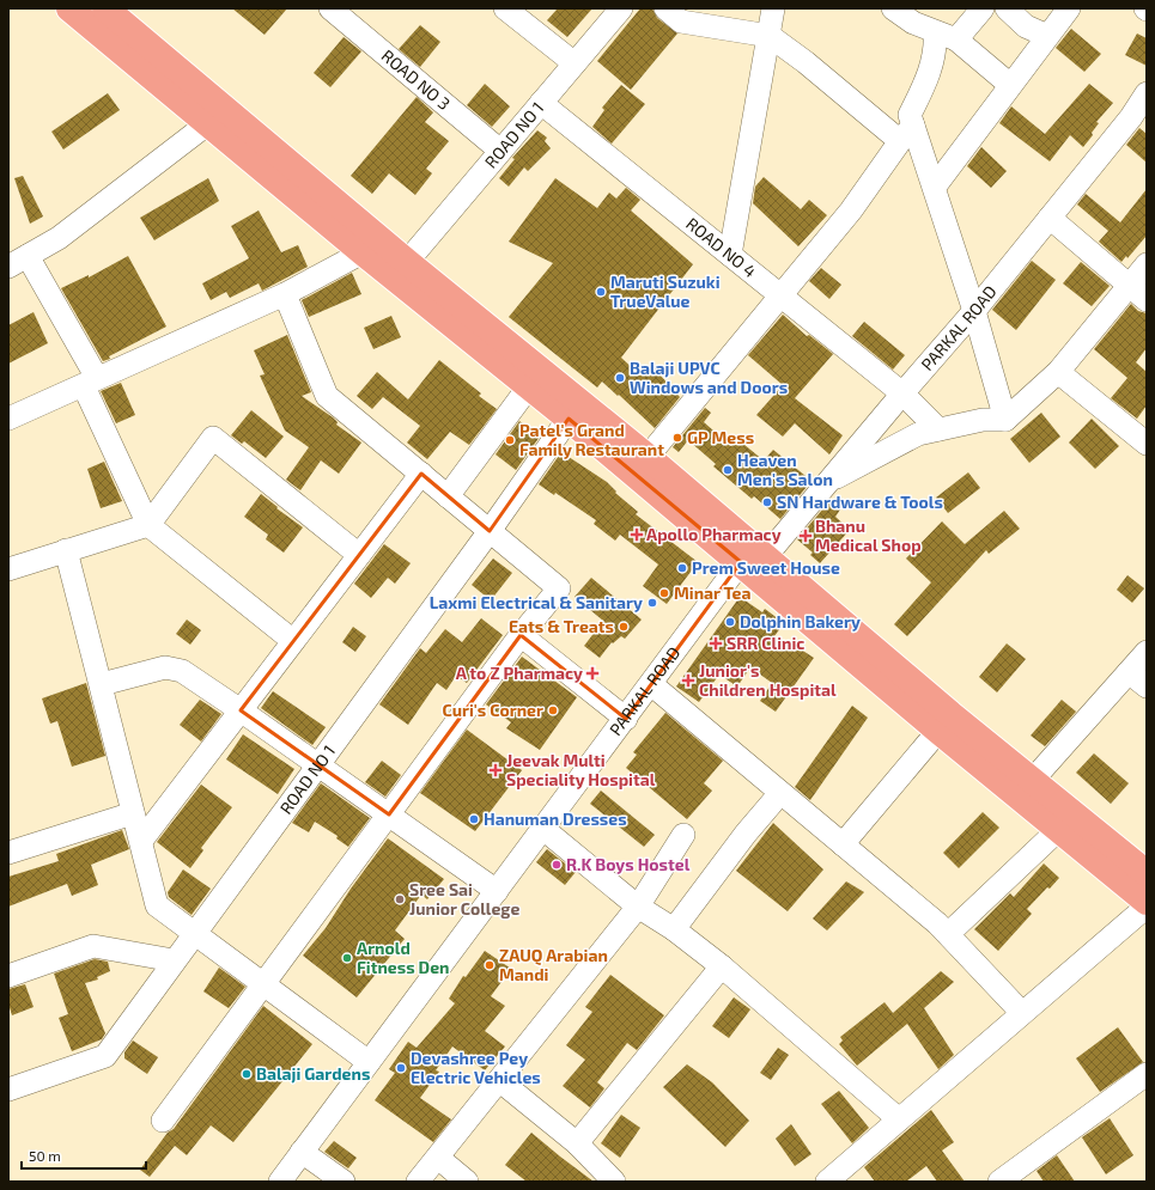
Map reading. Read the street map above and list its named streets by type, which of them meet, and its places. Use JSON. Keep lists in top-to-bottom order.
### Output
{
  "streets": {
    "street": [
      "ROAD NO 3",
      "ROAD NO 1",
      "ROAD NO 4",
      "PARKAL ROAD"
    ]
  },
  "crossings": [
    ["ROAD NO 3", "ROAD NO 1"],
    ["ROAD NO 1", "ROAD NO 4"],
    ["ROAD NO 4", "PARKAL ROAD"]
  ],
  "places": {
    "other": [
      "Maruti Suzuki TrueValue",
      "Balaji UPVC Windows and Doors",
      "GP Mess",
      "Patel's Grand Family Restaurant",
      "Heaven Men's Salon",
      "SN Hardware & Tools",
      "Prem Sweet House",
      "Minar Tea",
      "Laxmi Electrical & Sanitary",
      "Dolphin Bakery",
      "Eats & Treats",
      "Curi's Corner",
      "Hanuman Dresses",
      "R.K Boys Hostel",
      "Sree Sai Junior College",
      "Arnold Fitness Den",
      "ZAUQ Arabian Mandi",
      "Devashree Pey Electric Vehicles",
      "Balaji Gardens"
    ],
    "health": [
      "Apollo Pharmacy",
      "Bhanu Medical Shop",
      "SRR Clinic",
      "A to Z Pharmacy",
      "Junior's Children Hospital",
      "Jeevak Multi Speciality Hospital"
    ]
  },
  "scale_bar": "50 m"
}
